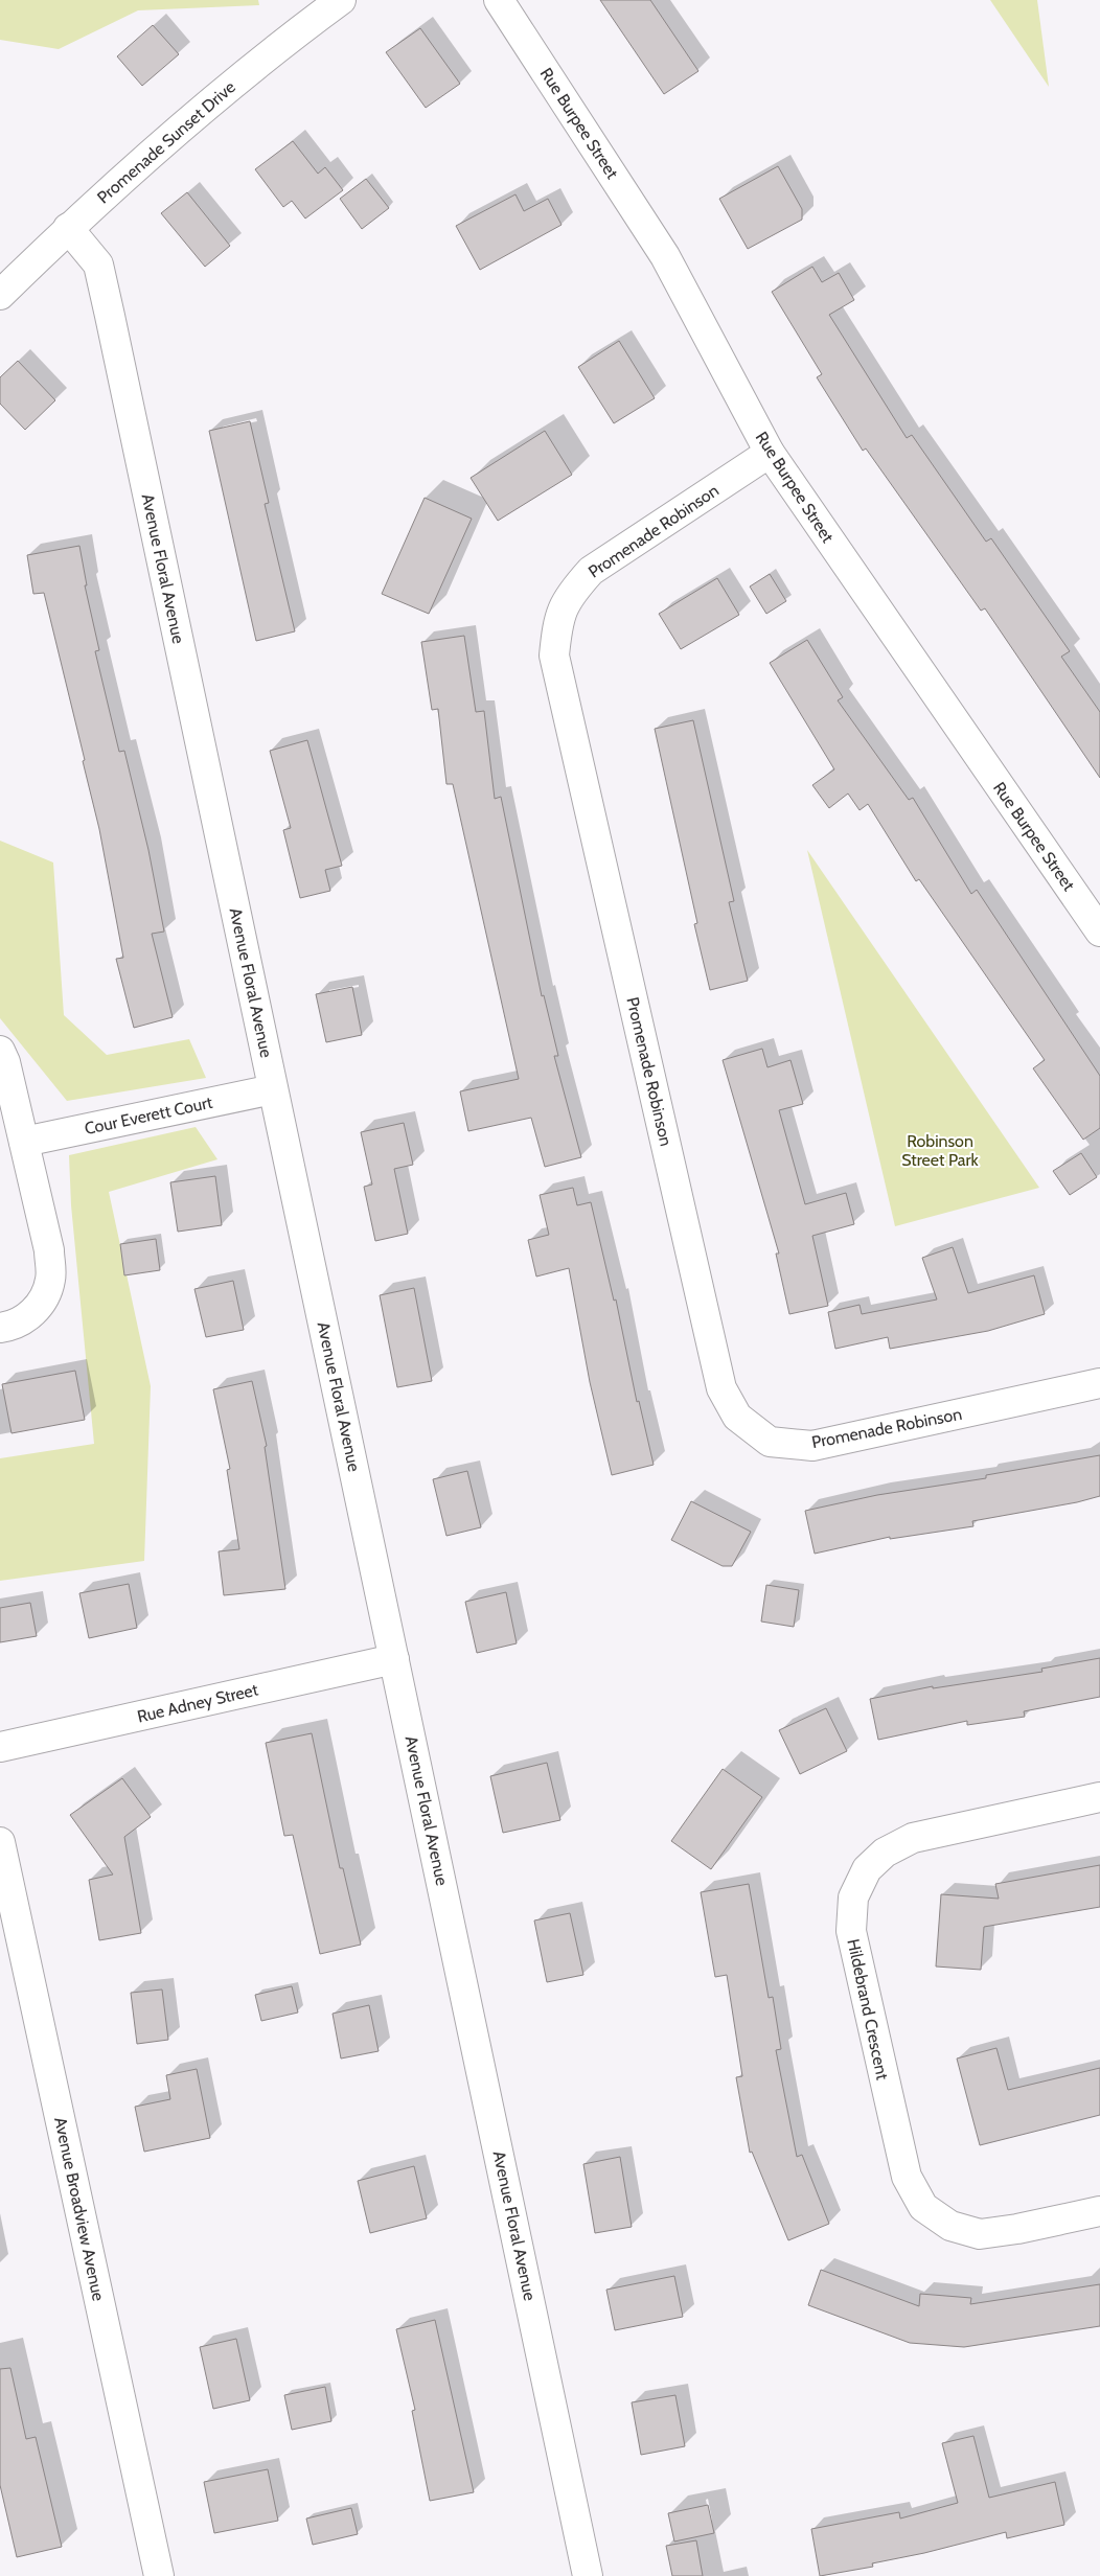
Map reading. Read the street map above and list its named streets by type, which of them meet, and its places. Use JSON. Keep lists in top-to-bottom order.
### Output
{
  "streets": {
    "street": [
      "Rue Burpee Street",
      "Promenade Sunset Drive",
      "Promenade Robinson",
      "Avenue Floral Avenue",
      "Cour Everett Court",
      "Rue Adney Street",
      "Hildebrand Crescent",
      "Avenue Broadview Avenue"
    ]
  },
  "crossings": [
    ["Rue Burpee Street", "Promenade Robinson"],
    ["Promenade Sunset Drive", "Avenue Floral Avenue"],
    ["Avenue Floral Avenue", "Cour Everett Court"],
    ["Avenue Floral Avenue", "Rue Adney Street"]
  ],
  "parks": ["Robinson Street Park"]
}
